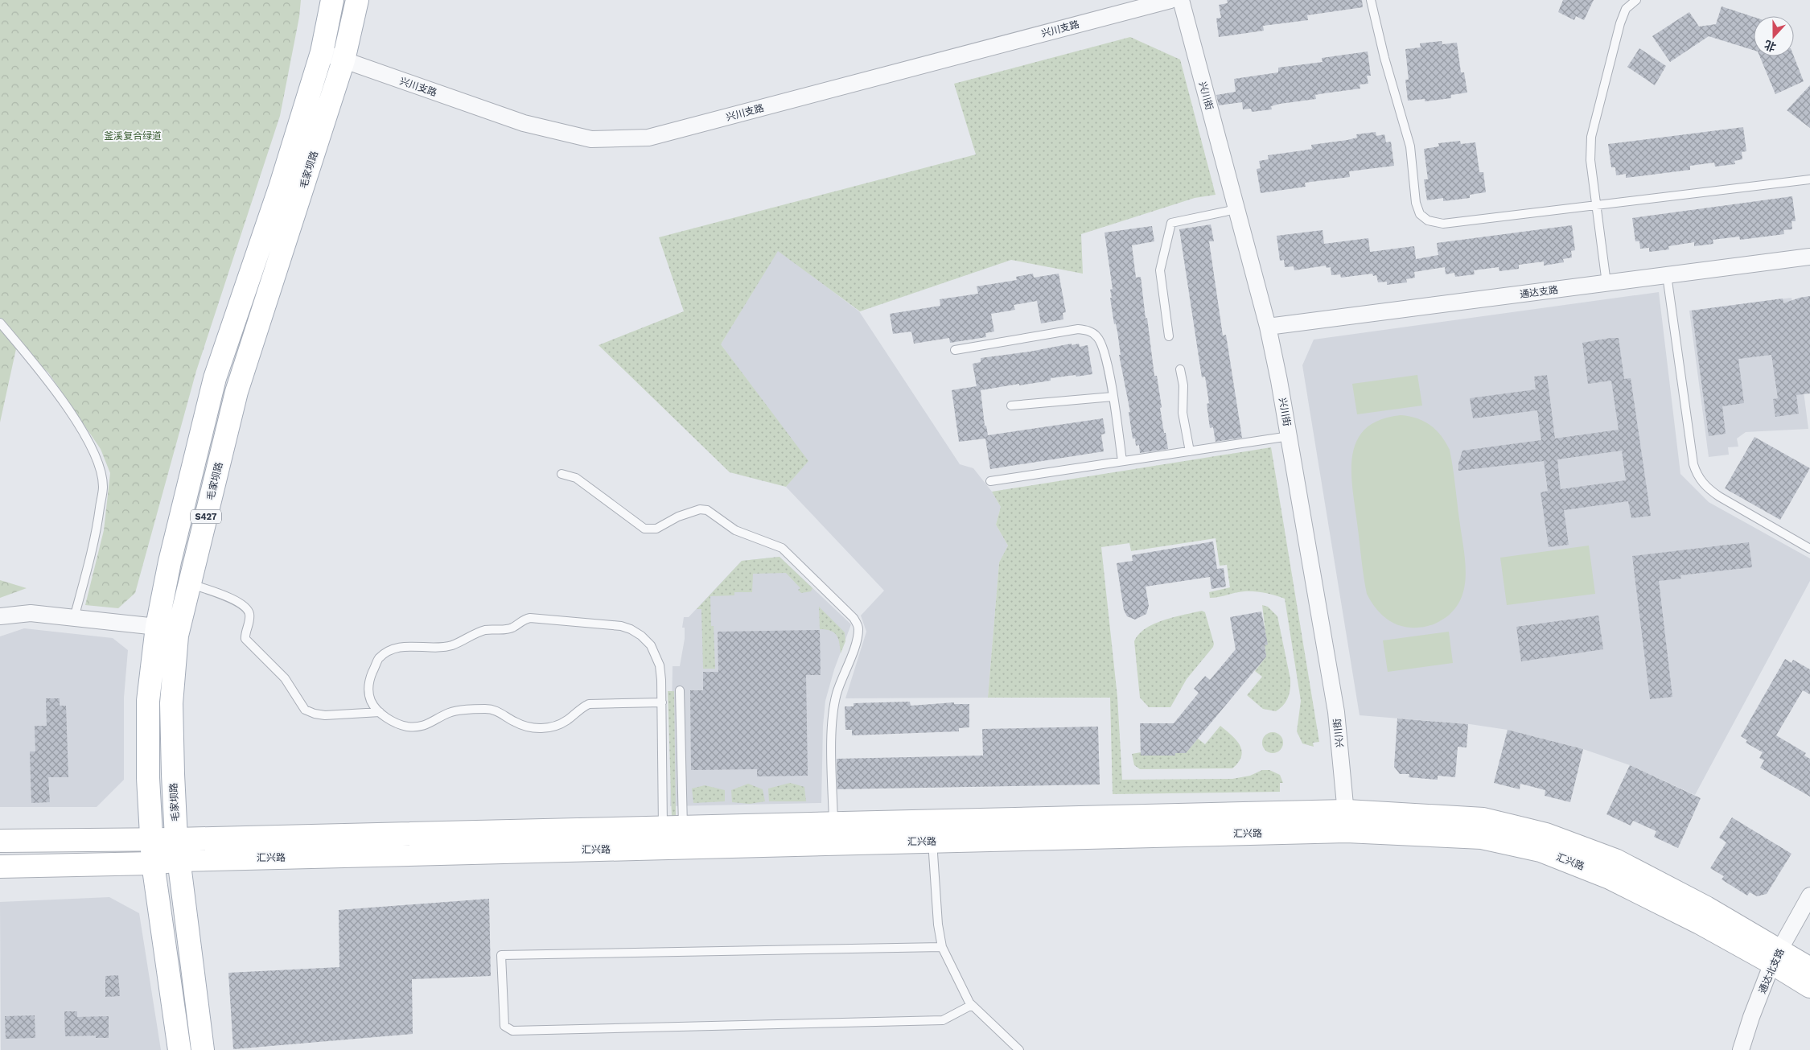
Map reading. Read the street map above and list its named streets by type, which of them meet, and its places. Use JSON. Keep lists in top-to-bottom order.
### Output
{
  "streets": {
    "main road": ["毛家坝路", "S427", "汇兴路"],
    "street": [
      "兴川支路",
      "兴川街",
      "通达支路",
      "通达北支路"
    ]
  },
  "crossings": [
    ["兴川支路", "毛家坝路"],
    ["兴川支路", "S427"],
    ["兴川街", "通达支路"],
    ["兴川街", "汇兴路"],
    ["毛家坝路", "汇兴路"],
    ["S427", "汇兴路"],
    ["汇兴路", "通达北支路"]
  ],
  "parks": ["釜溪复合绿道"],
  "north": "bottom"
}
